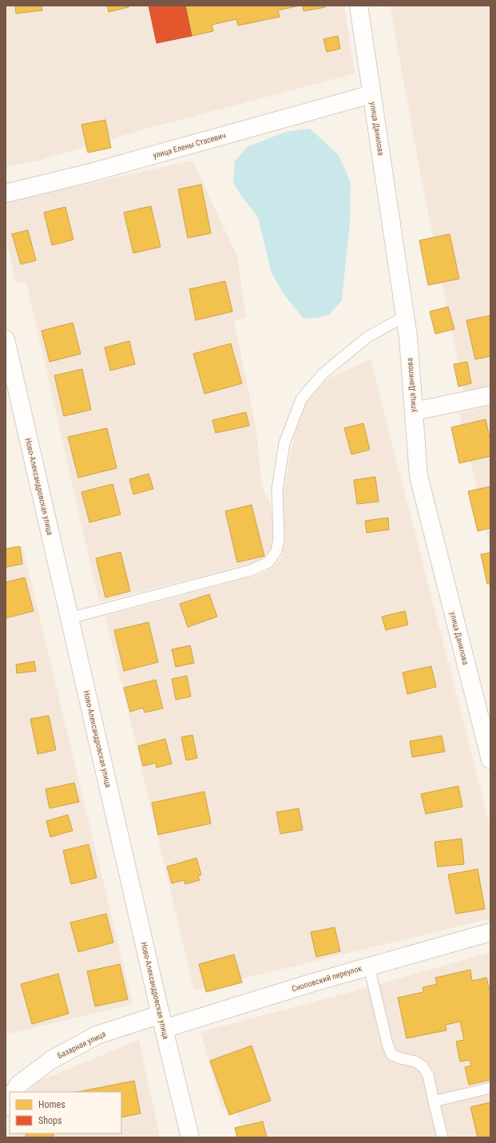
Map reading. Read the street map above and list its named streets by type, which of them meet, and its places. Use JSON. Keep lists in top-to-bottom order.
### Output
{
  "streets": {
    "street": [
      "улица Данилова",
      "улица Елены Стасевич",
      "Ново-Александровская улица",
      "Сноповский переулок",
      "Базарная улица"
    ]
  },
  "crossings": [
    ["улица Данилова", "улица Елены Стасевич"],
    ["Ново-Александровская улица", "Сноповский переулок"],
    ["Ново-Александровская улица", "Базарная улица"],
    ["Сноповский переулок", "Базарная улица"]
  ],
  "legend": ["Homes", "Shops"]
}
